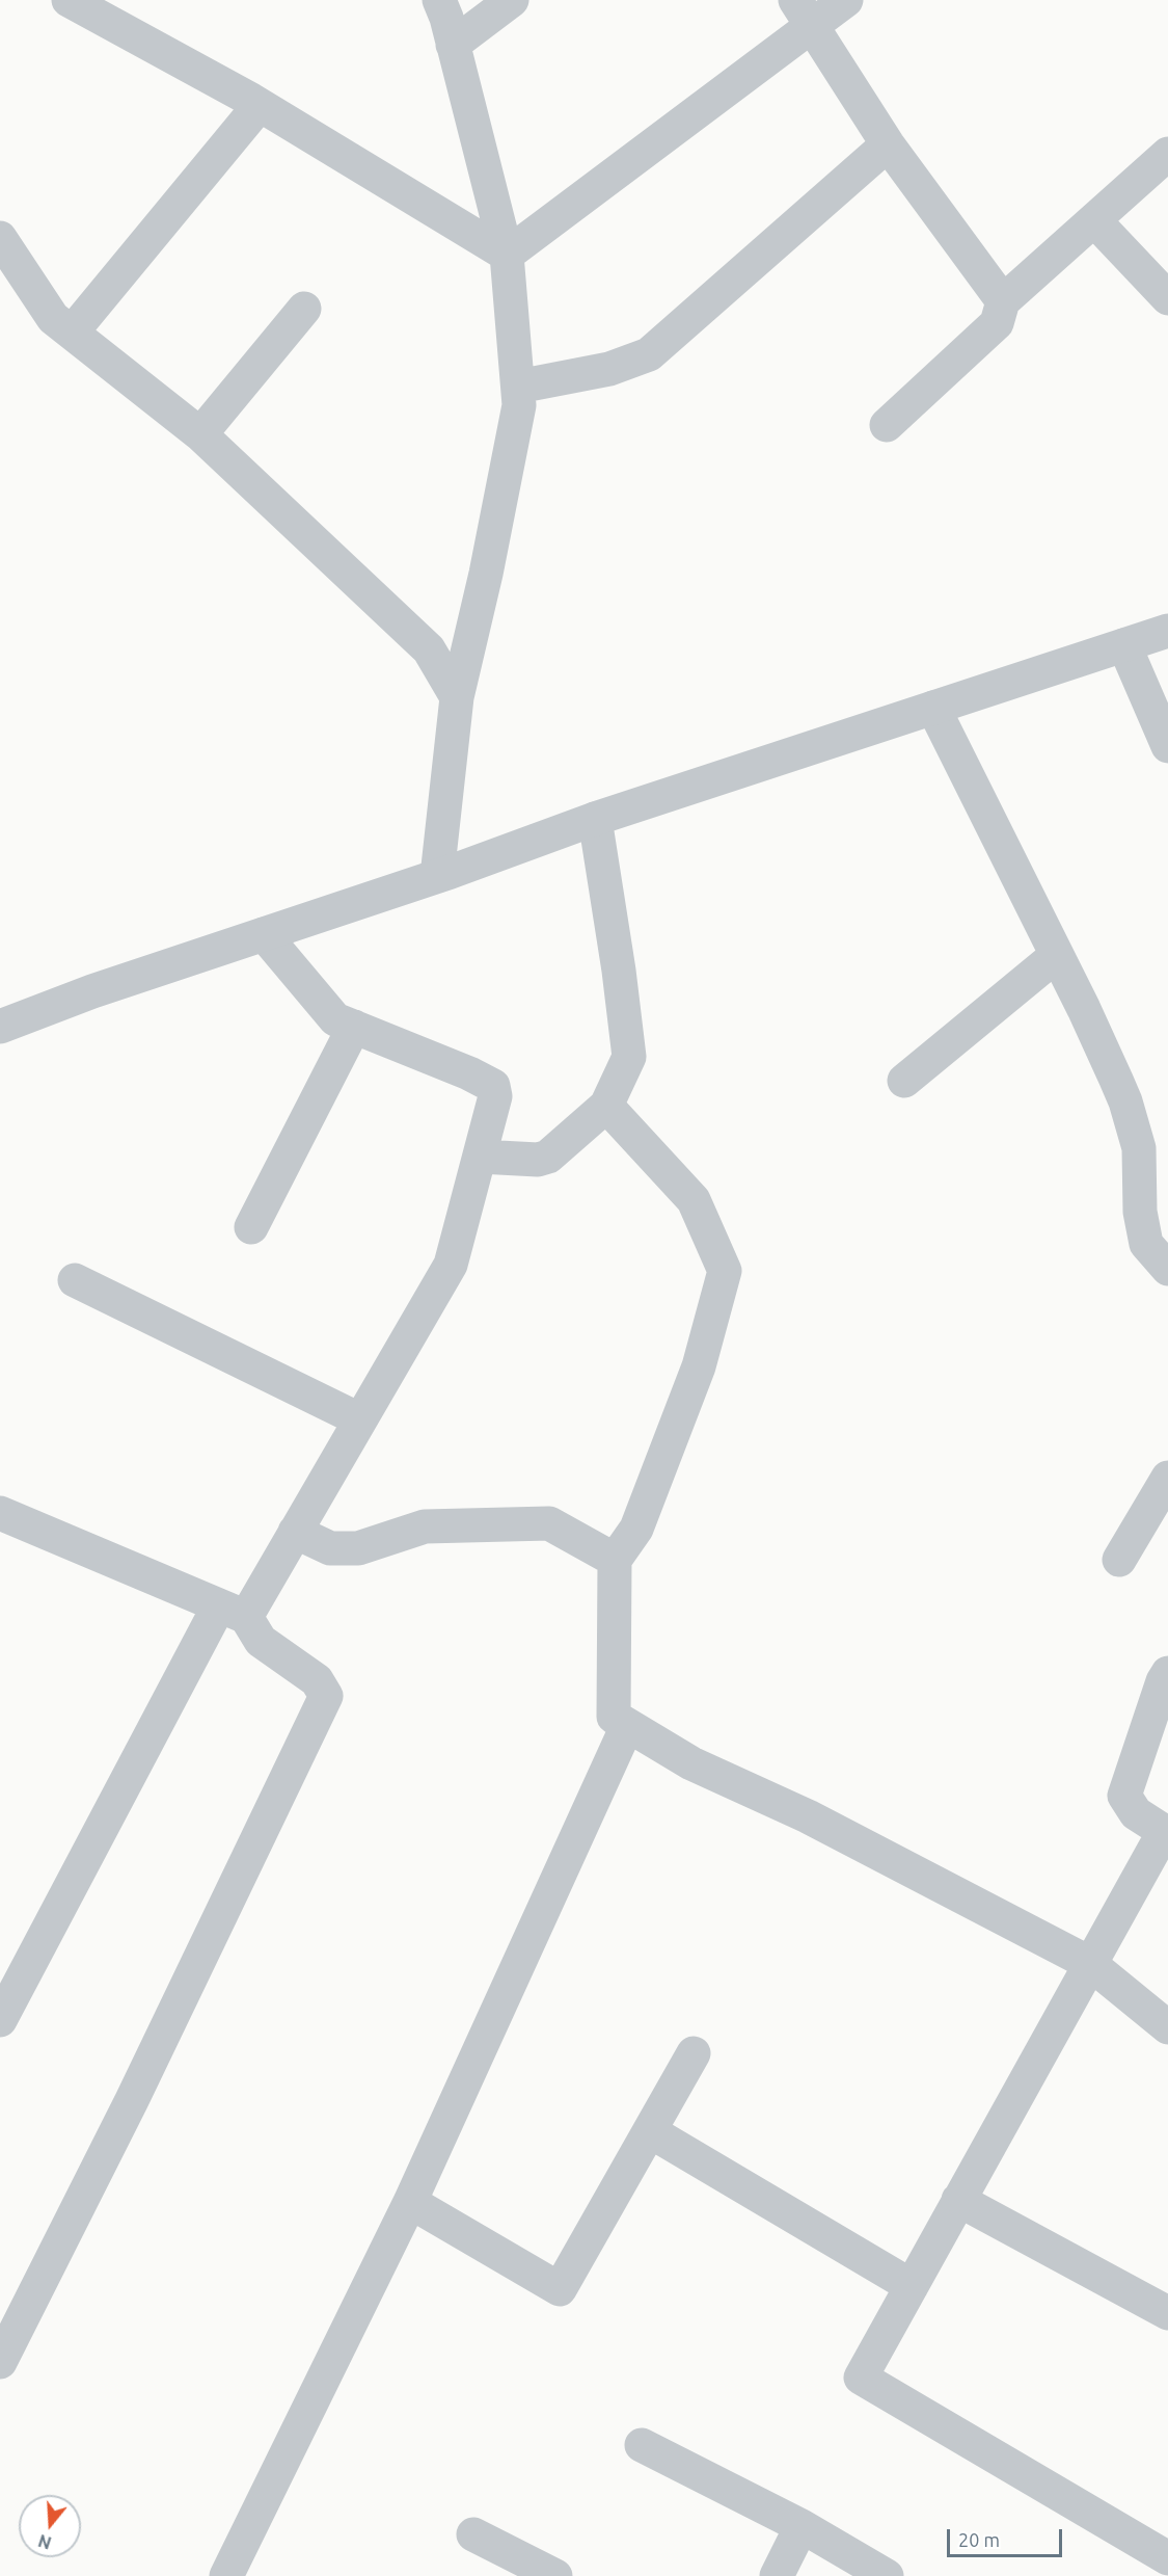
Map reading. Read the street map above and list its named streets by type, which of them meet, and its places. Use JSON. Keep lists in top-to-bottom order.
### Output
{
  "scale_bar": "20 m",
  "north": "bottom"
}
